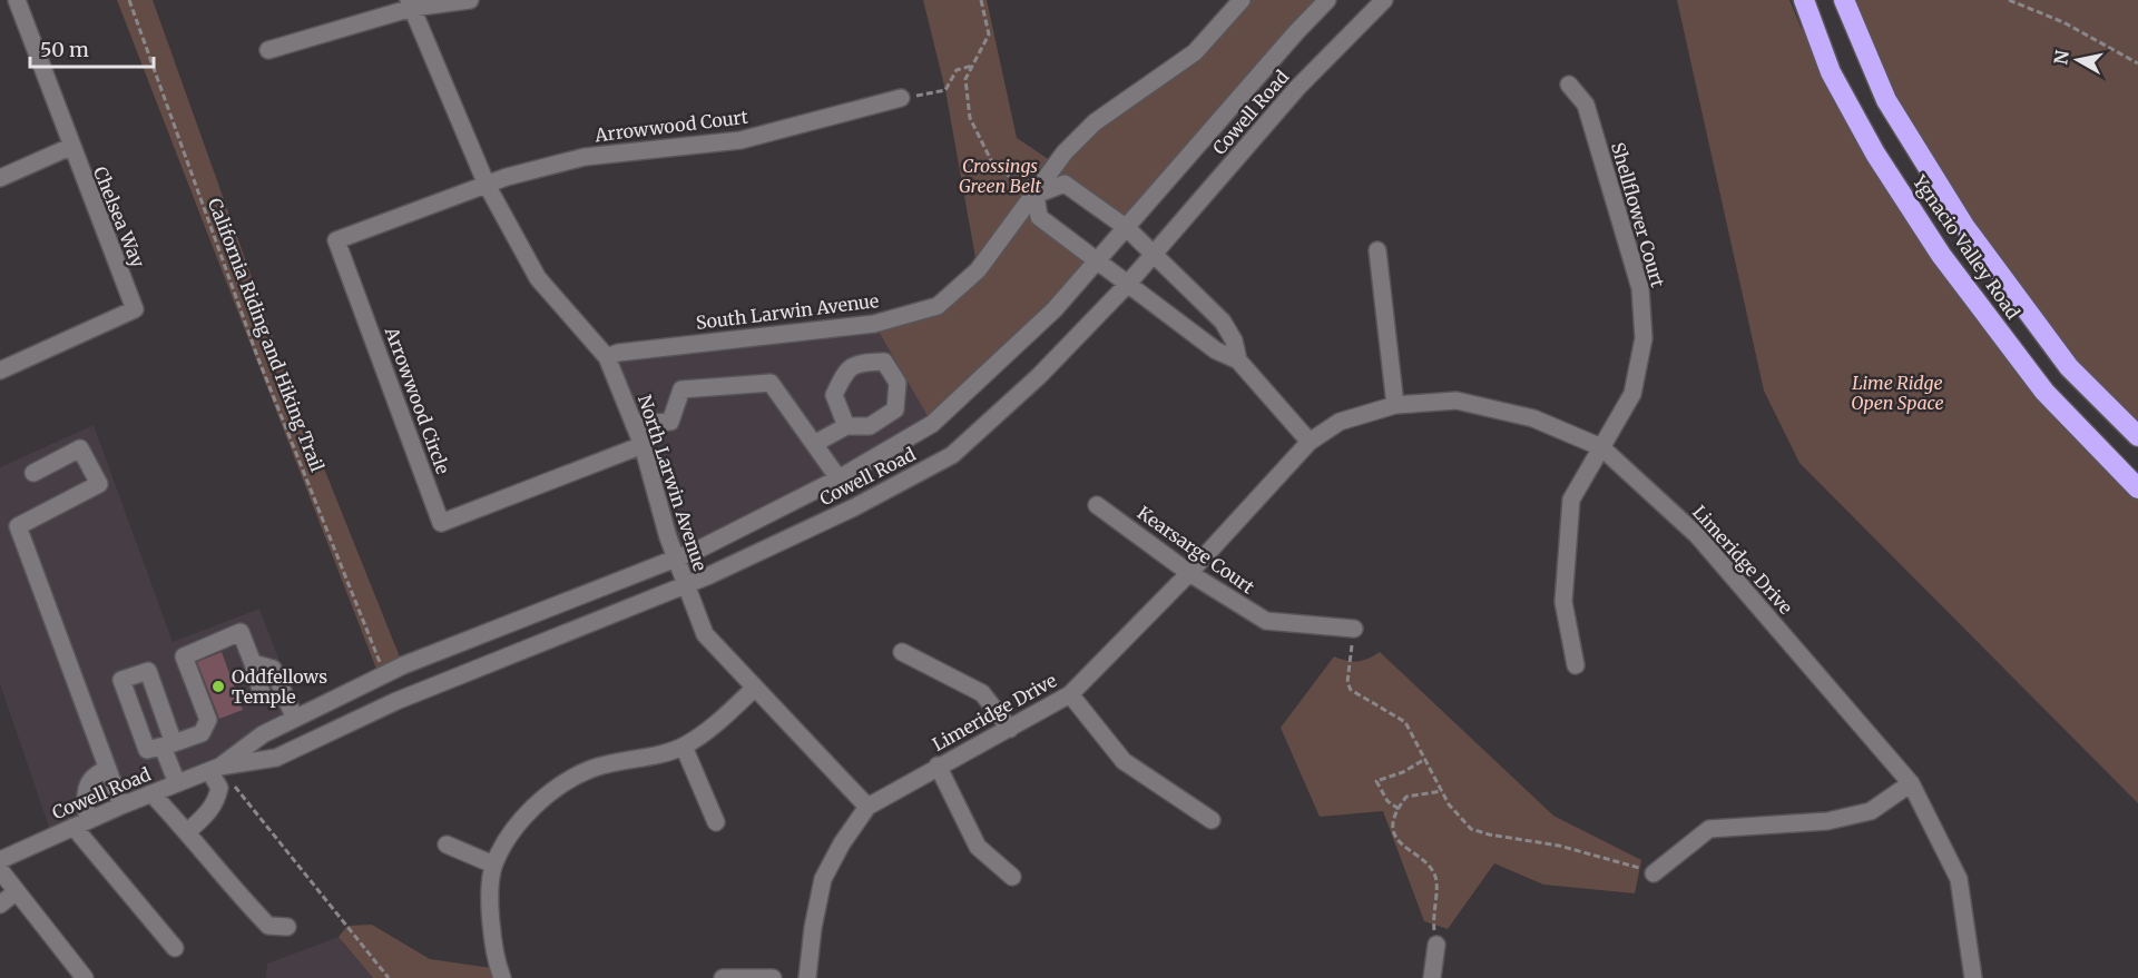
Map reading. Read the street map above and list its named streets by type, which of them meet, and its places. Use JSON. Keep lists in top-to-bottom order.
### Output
{
  "streets": {
    "highway": ["Ygnacio Valley Road"],
    "street": [
      "Cowell Road",
      "Arrowwood Court",
      "Shellflower Court",
      "Chelsea Way",
      "South Larwin Avenue",
      "Arrowwood Circle",
      "North Larwin Avenue",
      "Kearsarge Court",
      "Limeridge Drive"
    ],
    "path": ["California Riding and Hiking Trail"]
  },
  "crossings": [
    ["Cowell Road", "California Riding and Hiking Trail"],
    ["Cowell Road", "North Larwin Avenue"],
    ["Arrowwood Court", "Arrowwood Circle"],
    ["Arrowwood Court", "North Larwin Avenue"],
    ["Shellflower Court", "Limeridge Drive"],
    ["South Larwin Avenue", "North Larwin Avenue"],
    ["Arrowwood Circle", "North Larwin Avenue"],
    ["North Larwin Avenue", "Limeridge Drive"],
    ["Kearsarge Court", "Limeridge Drive"]
  ],
  "parks": ["Crossings Green Belt", "Lime Ridge Open Space"],
  "places": ["Oddfellows Temple"],
  "scale_bar": "50 m",
  "north": "left"
}
